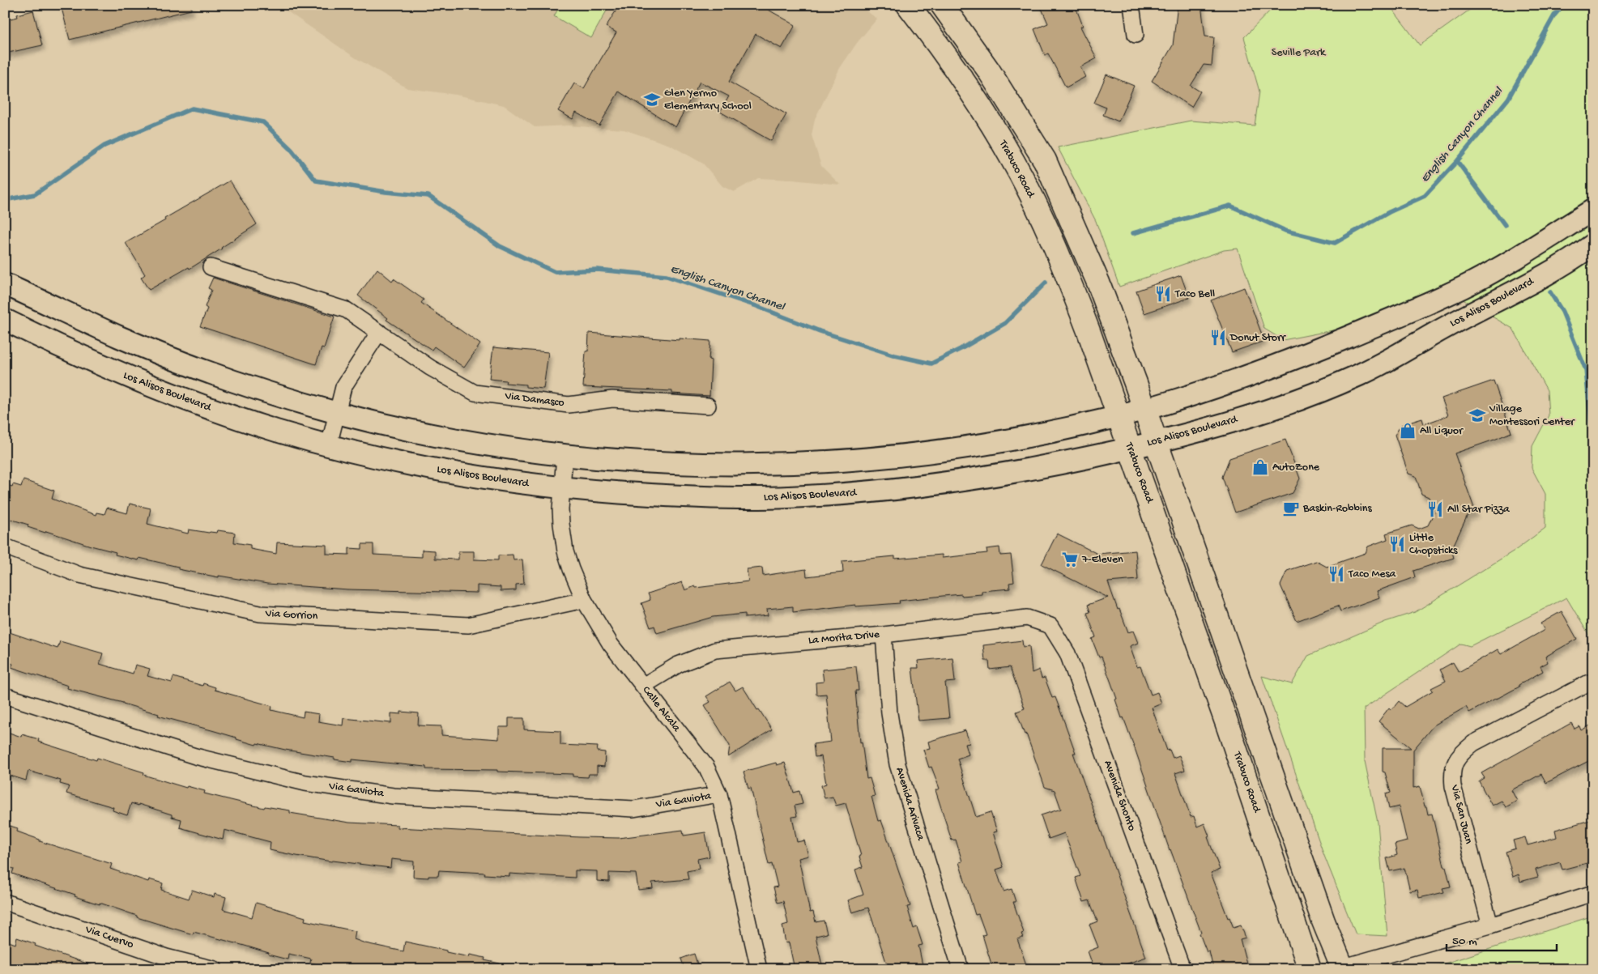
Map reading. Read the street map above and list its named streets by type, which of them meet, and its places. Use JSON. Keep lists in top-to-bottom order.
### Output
{
  "streets": {
    "main road": ["Trabuco Road", "Los Alisos Boulevard"],
    "street": [
      "Via Damasco",
      "Via Gorrion",
      "La Morita Drive",
      "Calle Alcala",
      "Via Gaviota",
      "Avenida Shonto",
      "Avenida Arivaca",
      "Via San Juan",
      "Via Cuervo"
    ]
  },
  "crossings": [
    ["Trabuco Road", "Los Alisos Boulevard"],
    ["Los Alisos Boulevard", "Calle Alcala"],
    ["Via Gorrion", "Calle Alcala"],
    ["La Morita Drive", "Calle Alcala"],
    ["La Morita Drive", "Avenida Shonto"],
    ["La Morita Drive", "Avenida Arivaca"],
    ["Calle Alcala", "Via Gaviota"]
  ],
  "water": ["English Canyon Channel"],
  "parks": ["Seville Park"],
  "places": {
    "school or university": ["Glen Yermo Elementary School", "Village Montessori Center"],
    "restaurant": [
      "Taco Bell",
      "Donut Storr",
      "All Star Pizza",
      "Little Chopsticks",
      "Taco Mesa"
    ],
    "shop": ["All Liquor", "AutoZone"],
    "cafe": ["Baskin-Robbins"],
    "supermarket": ["7-Eleven"]
  },
  "scale_bar": "50 m"
}
